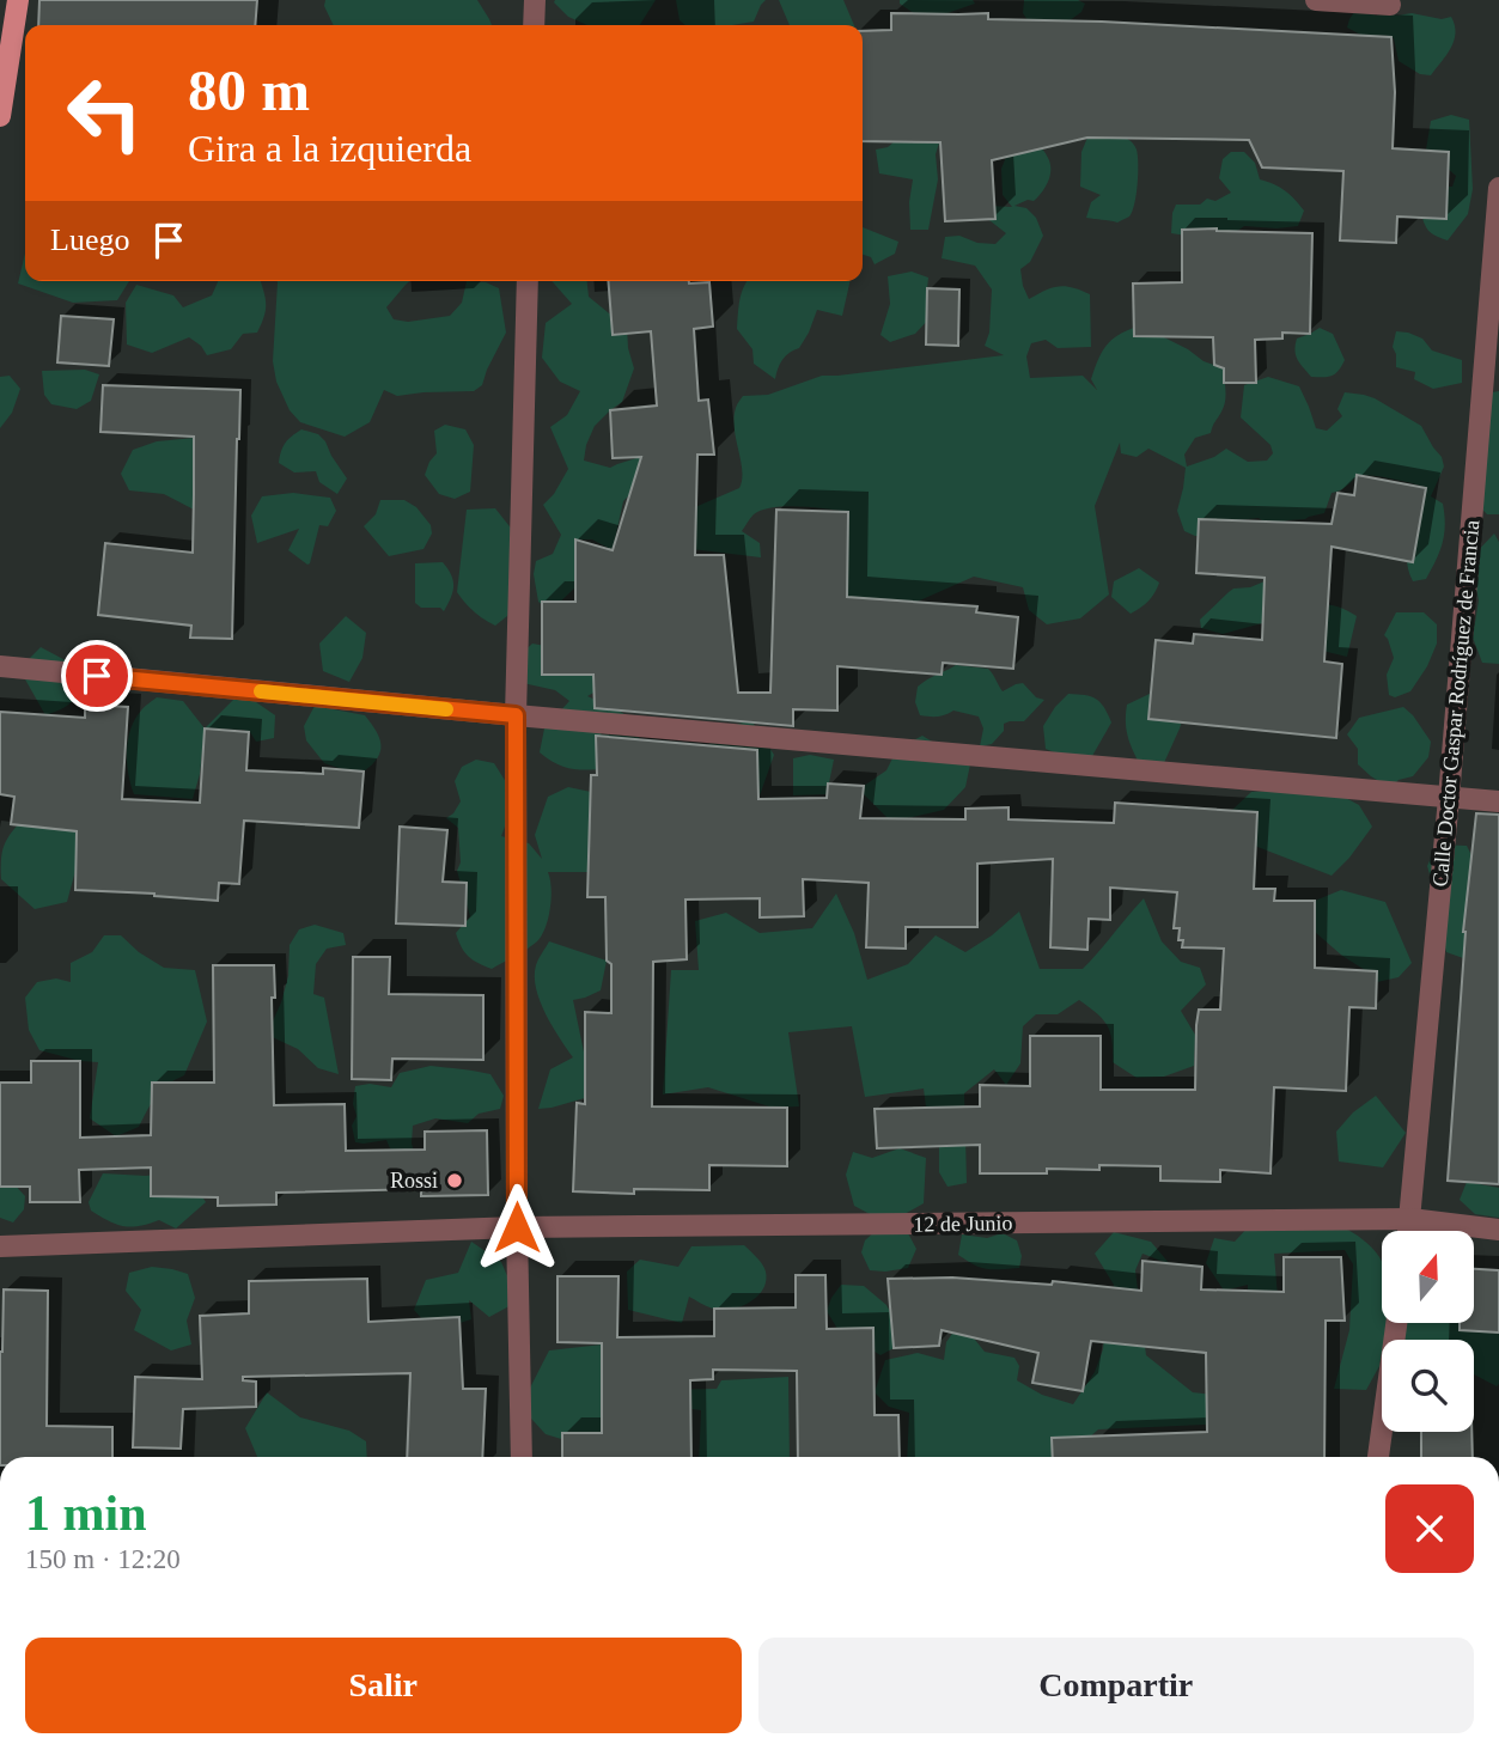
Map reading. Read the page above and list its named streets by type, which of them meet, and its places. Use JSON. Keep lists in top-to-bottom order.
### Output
{
  "streets": {
    "street": ["Calle Doctor Gaspar Rodríguez de Francia", "12 de Junio"]
  },
  "crossings": [
    ["Calle Doctor Gaspar Rodríguez de Francia", "12 de Junio"]
  ],
  "places": ["Rossi"],
  "north": "top",
  "page": {
    "turn": ["80 m", "Gira a la izquierda"],
    "then": "Luego",
    "heading": ["1 min", "150 m · 12:20"],
    "buttons": ["Salir", "Compartir"]
  }
}
